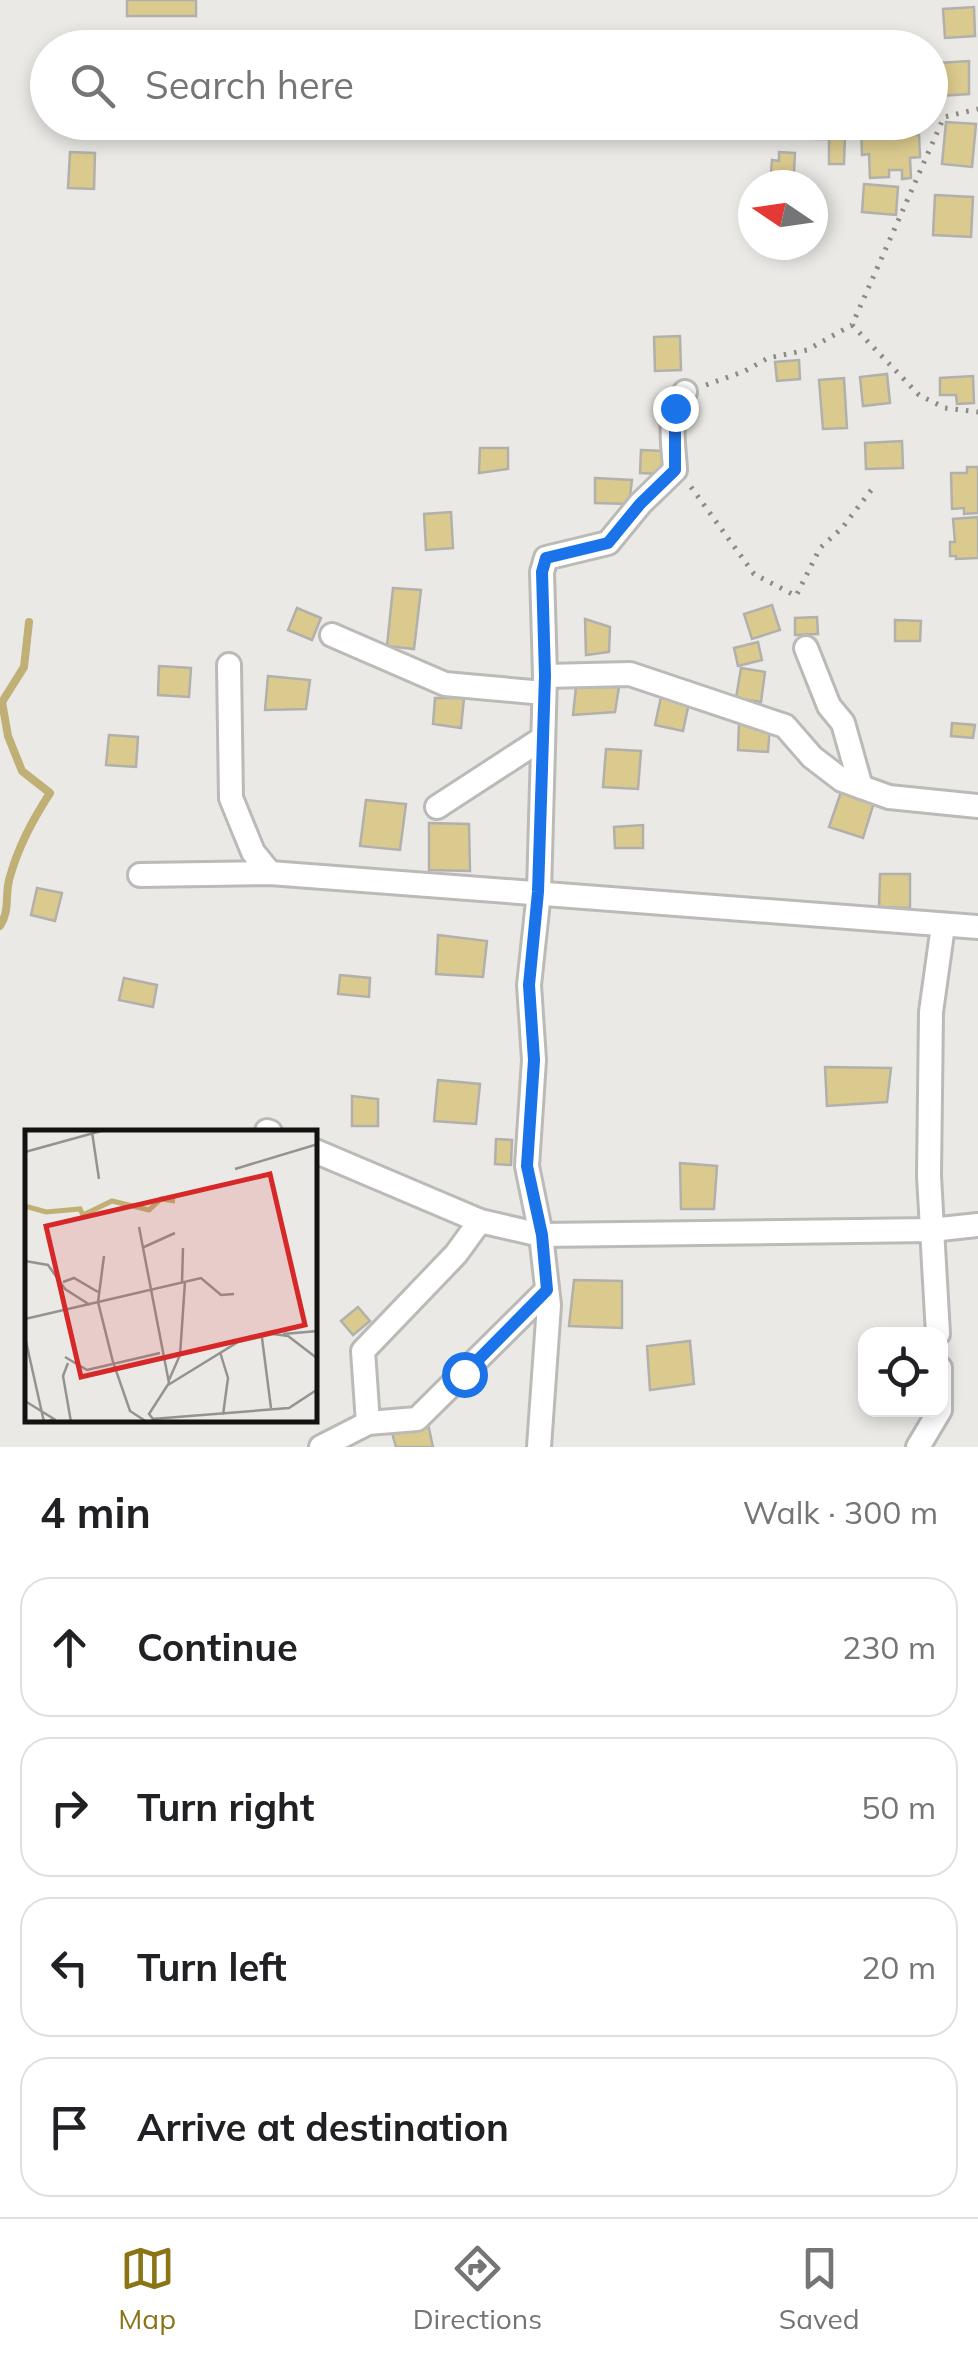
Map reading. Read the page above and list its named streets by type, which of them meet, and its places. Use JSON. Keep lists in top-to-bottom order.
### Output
{
  "north": "left",
  "page": {
    "search": "Search here",
    "heading": ["4 min", "Walk · 300 m"],
    "list": [
      ["Continue", "230 m"],
      ["Turn right", "50 m"],
      ["Turn left", "20 m"],
      "Arrive at destination"
    ],
    "nav": ["Map", "Directions", "Saved"]
  }
}
